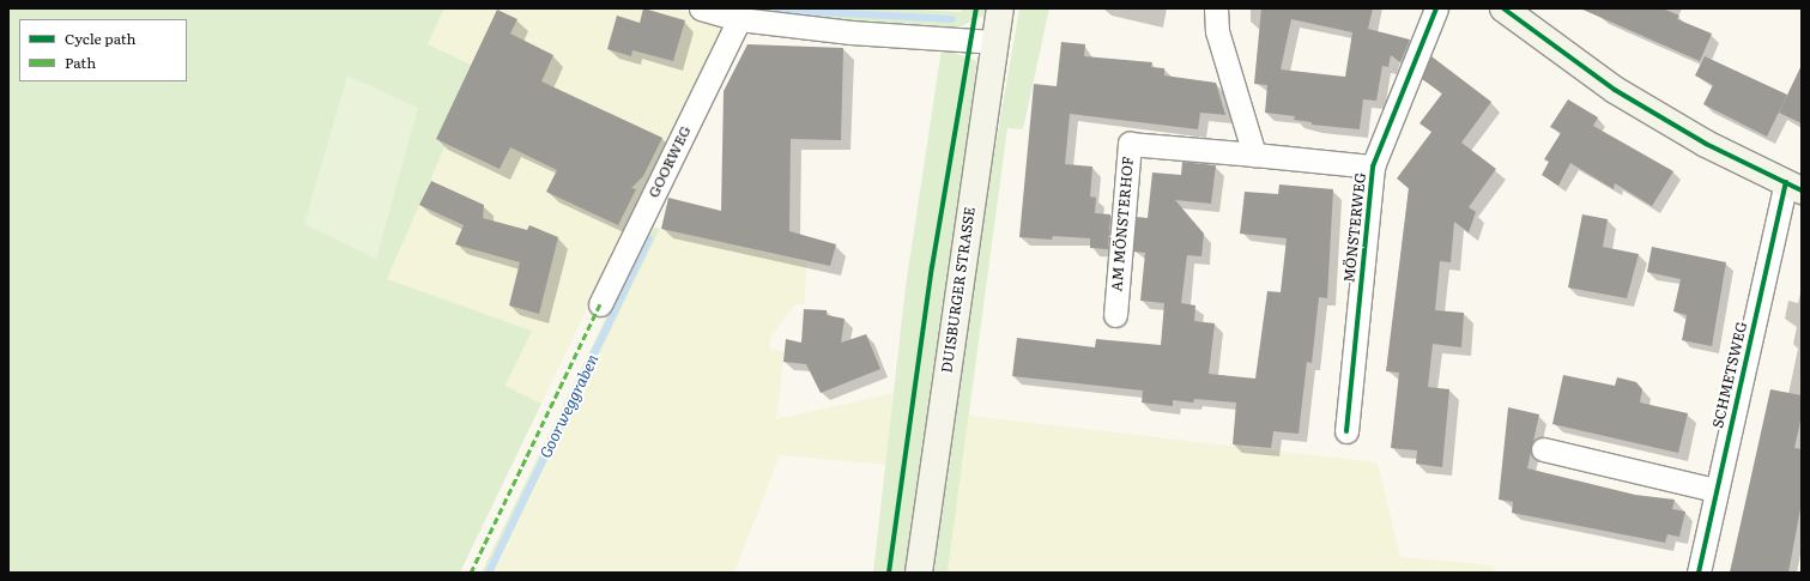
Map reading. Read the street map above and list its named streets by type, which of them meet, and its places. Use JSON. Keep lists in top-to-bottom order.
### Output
{
  "streets": {
    "main road": ["DUISBURGER STRASSE"],
    "street": [
      "GOORWEG",
      "AM MÖNSTERHOF",
      "MÖNSTERWEG",
      "SCHMETSWEG"
    ]
  },
  "crossings": [
    ["AM MÖNSTERHOF", "MÖNSTERWEG"]
  ],
  "water": ["Goorweggraben"],
  "legend": ["Cycle path", "Path"]
}
